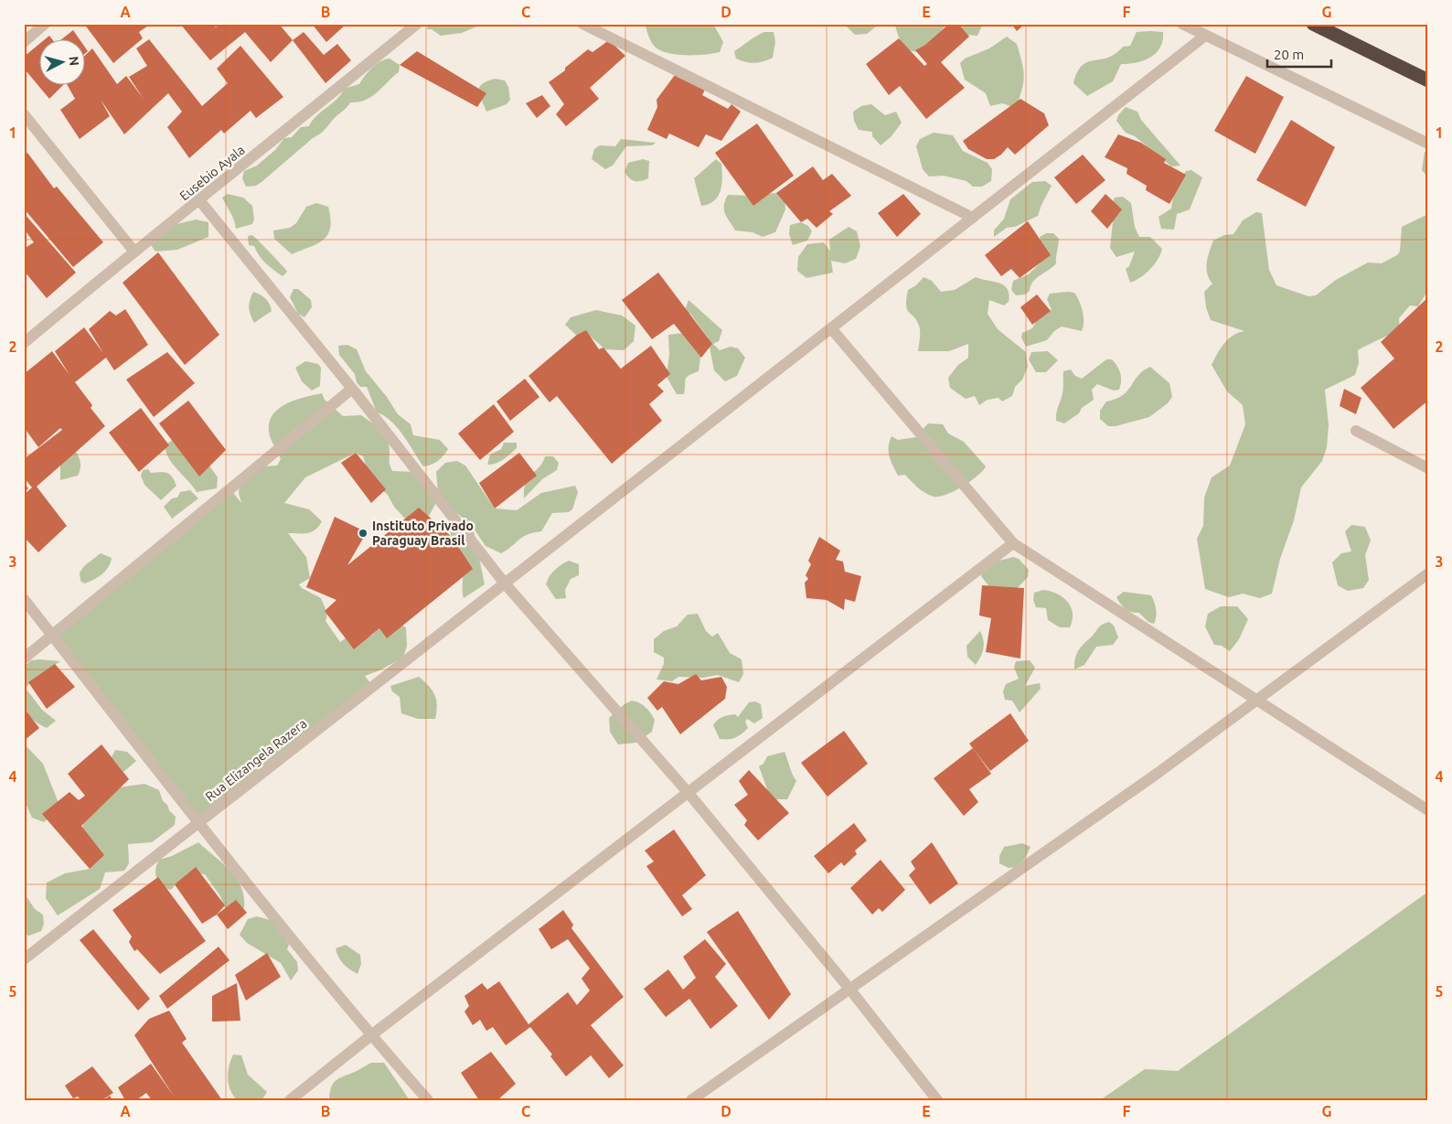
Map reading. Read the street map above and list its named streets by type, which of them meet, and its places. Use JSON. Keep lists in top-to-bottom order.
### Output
{
  "streets": {
    "street": ["Eusebio Ayala", "Rua Elizangela Razera"]
  },
  "places": ["Instituto Privado Paraguay Brasil"],
  "scale_bar": "20 m",
  "north": "right",
  "grid": {
    "columns": [
      "A",
      "B",
      "C",
      "D",
      "E",
      "F",
      "G"
    ],
    "rows": [
      "1",
      "2",
      "3",
      "4",
      "5"
    ]
  }
}
